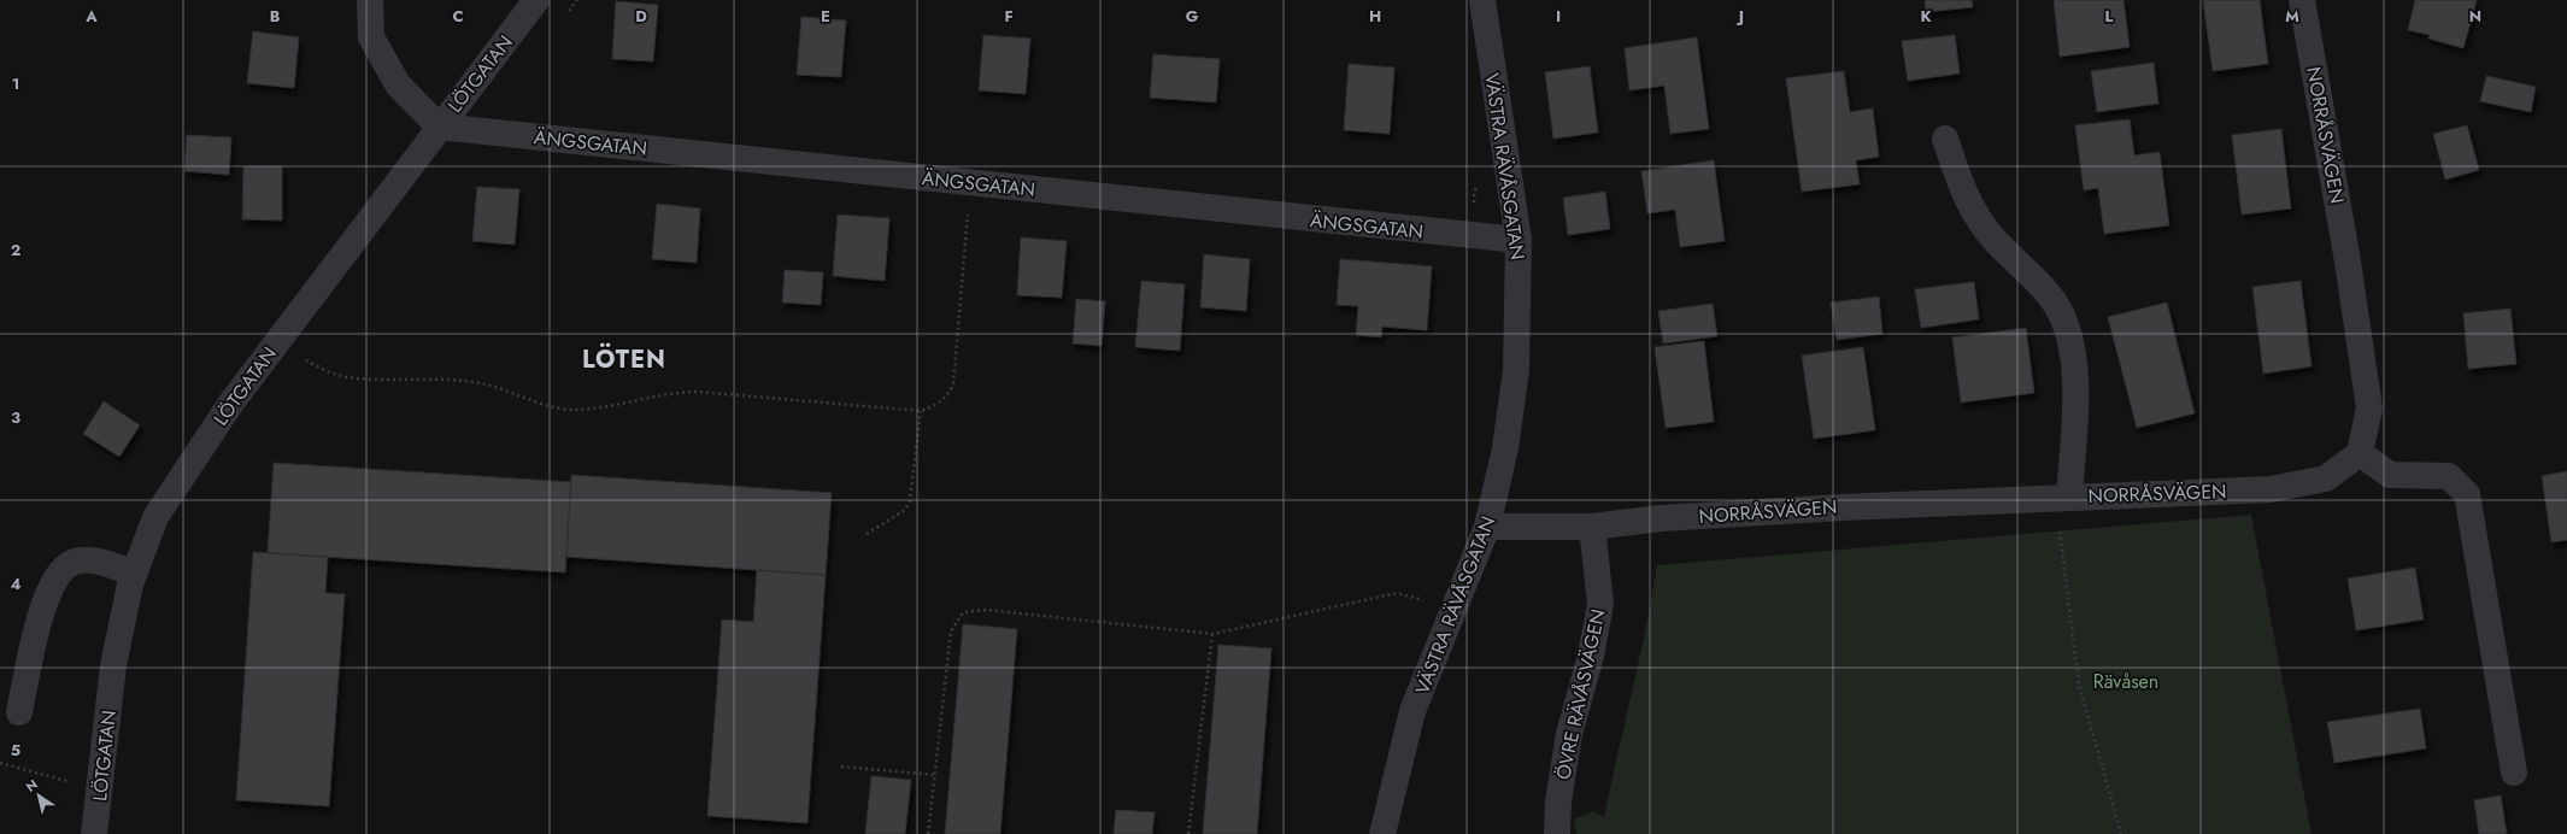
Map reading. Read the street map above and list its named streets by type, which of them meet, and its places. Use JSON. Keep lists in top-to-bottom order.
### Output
{
  "streets": {
    "street": [
      "LÖTGATAN",
      "NORRÅSVÄGEN",
      "ÄNGSGATAN",
      "VÄSTRA RÄVÅSGATAN",
      "ÖVRE RÄVÅSVÄGEN"
    ]
  },
  "crossings": [
    ["LÖTGATAN", "ÄNGSGATAN"],
    ["NORRÅSVÄGEN", "VÄSTRA RÄVÅSGATAN"],
    ["NORRÅSVÄGEN", "ÖVRE RÄVÅSVÄGEN"],
    ["ÄNGSGATAN", "VÄSTRA RÄVÅSGATAN"]
  ],
  "districts": ["LÖTEN"],
  "parks": ["Rävåsen"],
  "north": "top left",
  "grid": {
    "columns": [
      "A",
      "B",
      "C",
      "D",
      "E",
      "F",
      "G",
      "H",
      "I",
      "J",
      "K",
      "L",
      "M",
      "N"
    ],
    "rows": [
      "1",
      "2",
      "3",
      "4",
      "5"
    ]
  }
}
